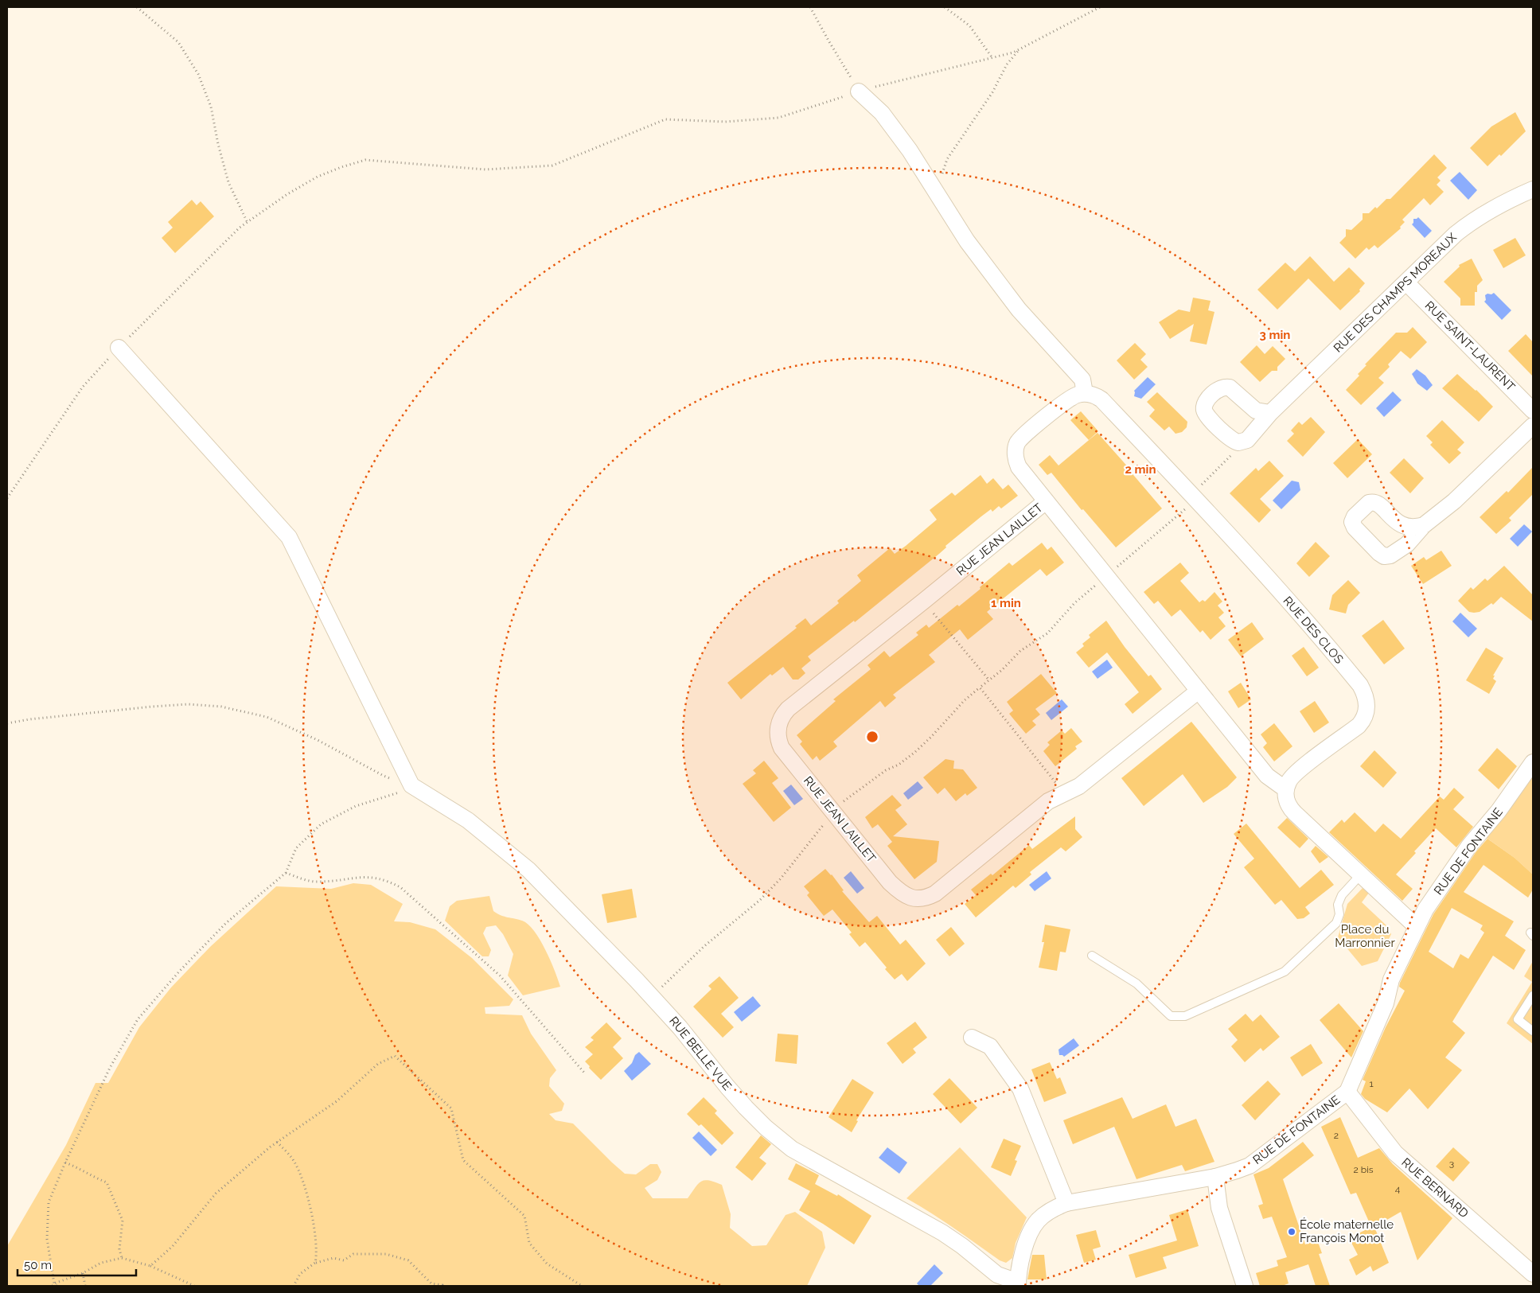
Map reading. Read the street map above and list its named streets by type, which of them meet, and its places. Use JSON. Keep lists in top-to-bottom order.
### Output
{
  "streets": {
    "street": [
      "RUE DES CHAMPS MOREAUX",
      "RUE SAINT-LAURENT",
      "RUE JEAN LAILLET",
      "RUE DES CLOS",
      "RUE DE FONTAINE",
      "RUE BELLE VUE",
      "RUE BERNARD"
    ]
  },
  "crossings": [
    ["RUE DES CHAMPS MOREAUX", "RUE SAINT-LAURENT"],
    ["RUE JEAN LAILLET", "RUE DES CLOS"],
    ["RUE DE FONTAINE", "RUE BELLE VUE"],
    ["RUE DE FONTAINE", "RUE BERNARD"]
  ],
  "parks": ["Place du Marronnier"],
  "places": ["École maternelle François Monot"],
  "house_numbers": [
    "1",
    "2",
    "3",
    "2 bis",
    "4"
  ],
  "scale_bar": "50 m",
  "rings": ["3 min", "2 min", "1 min"]
}
